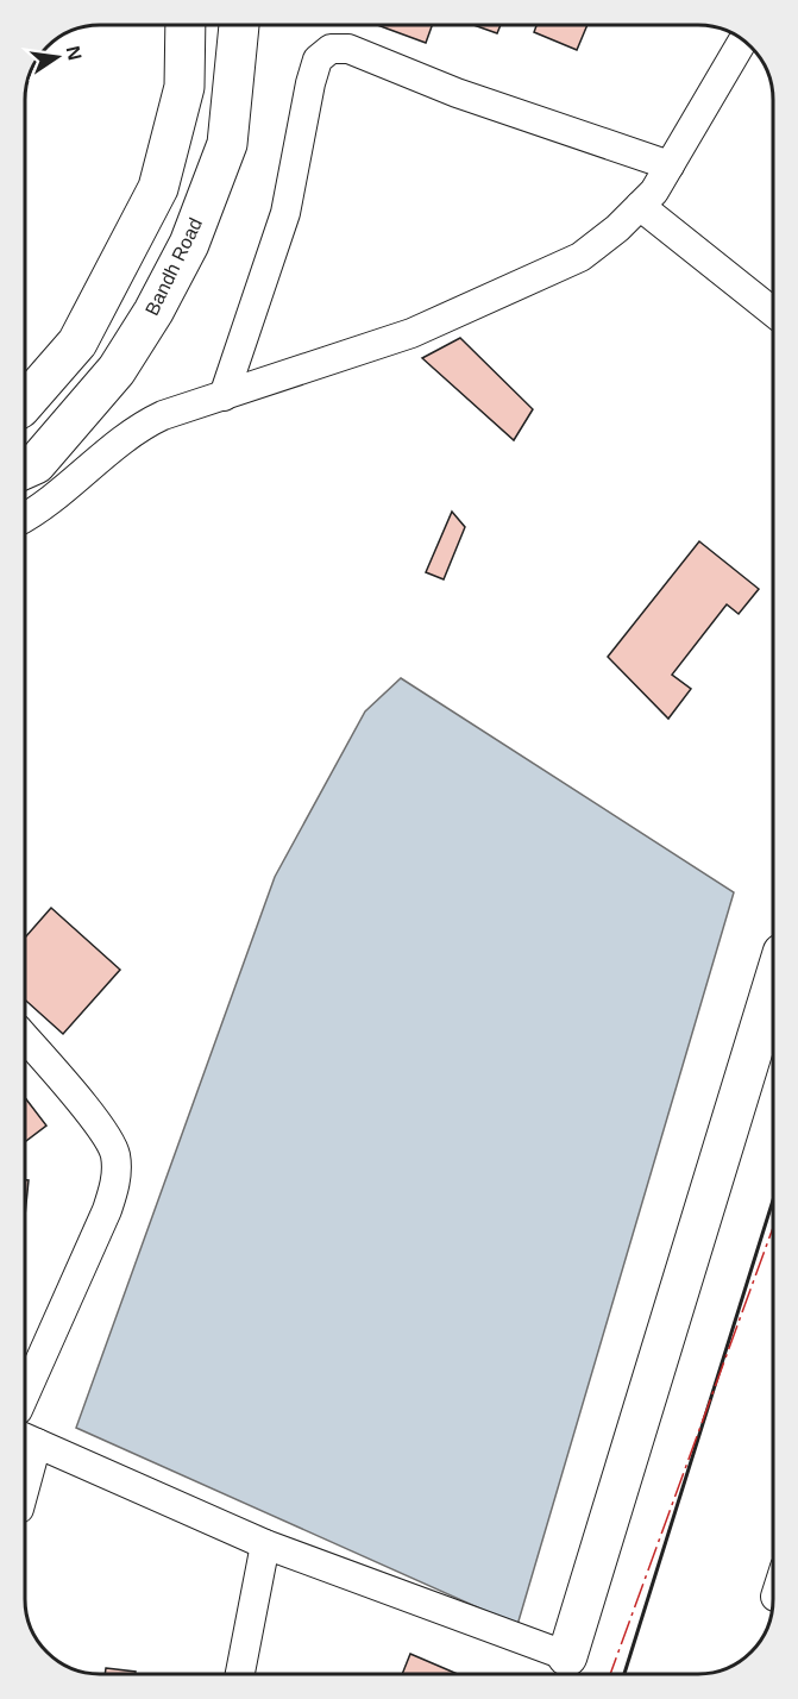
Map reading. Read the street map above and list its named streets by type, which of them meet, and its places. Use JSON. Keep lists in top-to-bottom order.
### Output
{
  "streets": {
    "main road": ["Bandh Road"]
  },
  "north": "right"
}
